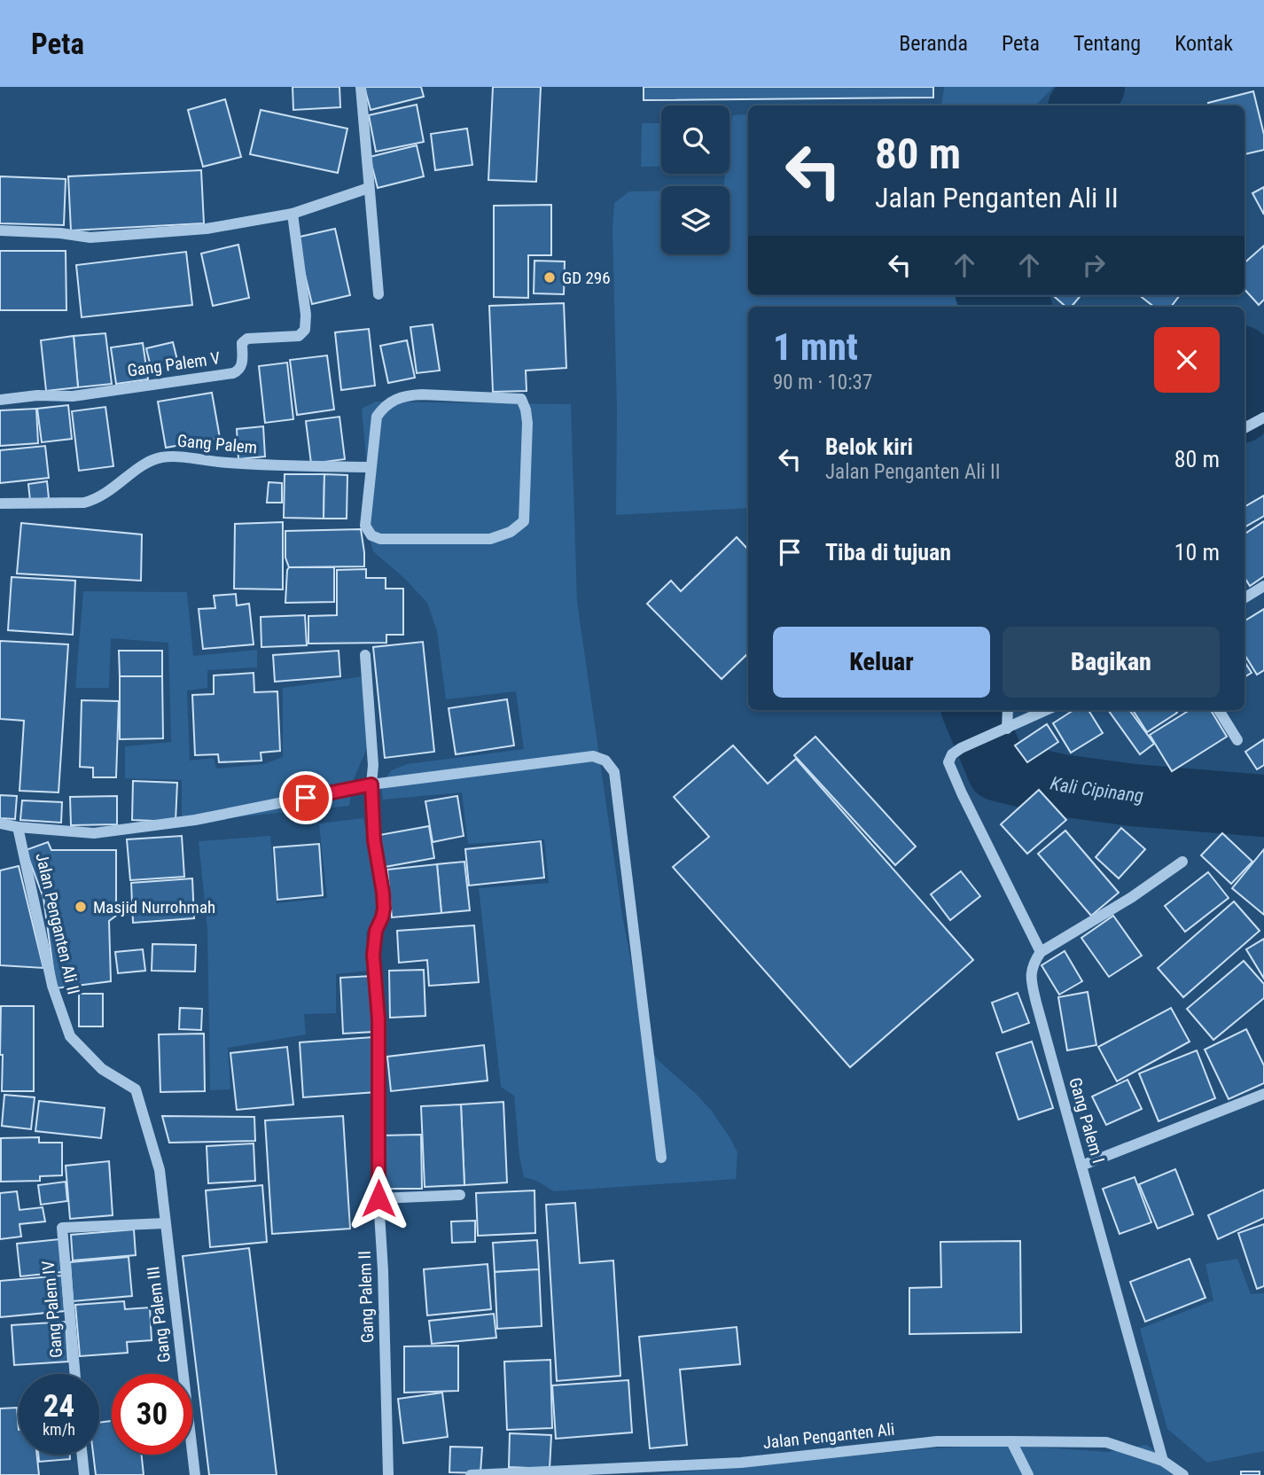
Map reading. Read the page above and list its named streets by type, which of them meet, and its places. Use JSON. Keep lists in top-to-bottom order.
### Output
{
  "streets": {
    "street": [
      "Gang Palem V",
      "Gang Palem",
      "Jalan Penganten Ali II",
      "Gang Palem I",
      "Gang Palem II",
      "Gang Palem IV",
      "Gang Palem III",
      "Jalan Penganten Ali"
    ]
  },
  "crossings": [
    ["Jalan Penganten Ali II", "Gang Palem II"],
    ["Jalan Penganten Ali II", "Gang Palem IV"],
    ["Jalan Penganten Ali II", "Gang Palem III"],
    ["Gang Palem I", "Jalan Penganten Ali"],
    ["Gang Palem IV", "Gang Palem III"]
  ],
  "water": ["Kali Cipinang"],
  "places": ["GD 296", "Masjid Nurrohmah"],
  "page": {
    "header": "Peta",
    "nav": [
      "Beranda",
      "Peta",
      "Tentang",
      "Kontak"
    ],
    "turn": ["80 m", "Jalan Penganten Ali II"],
    "heading": ["1 mnt", "90 m · 10:37"],
    "list": [
      {
        "name": "Belok kiri",
        "note": "Jalan Penganten Ali II",
        "value": "80 m"
      },
      {
        "name": "Tiba di tujuan",
        "value": "10 m"
      }
    ],
    "buttons": ["Keluar", "Bagikan"],
    "speed": "24 km/h",
    "limit": "30"
  }
}
